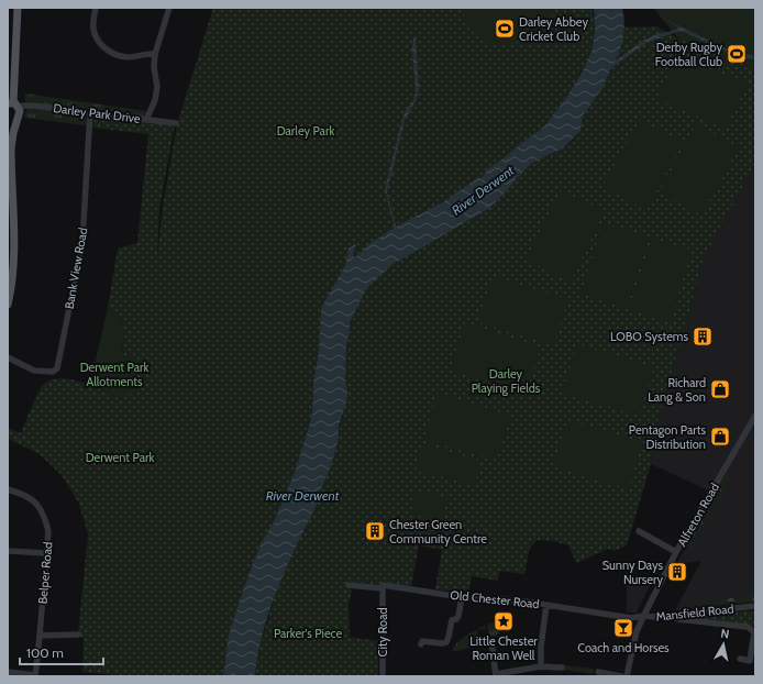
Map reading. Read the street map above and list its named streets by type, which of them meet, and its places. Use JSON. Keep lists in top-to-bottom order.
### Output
{
  "streets": {
    "street": [
      "Darley Park Drive",
      "Bank View Road",
      "Alfreton Road",
      "Belper Road",
      "Old Chester Road",
      "Mansfield Road",
      "City Road"
    ]
  },
  "crossings": [
    ["Darley Park Drive", "Bank View Road"],
    ["Alfreton Road", "Old Chester Road"],
    ["Alfreton Road", "Mansfield Road"],
    ["Old Chester Road", "Mansfield Road"],
    ["Old Chester Road", "City Road"]
  ],
  "water": ["River Derwent"],
  "parks": [
    "Darley Park",
    "Derwent Park Allotments",
    "Darley Playing Fields",
    "Derwent Park",
    "Parker's Piece"
  ],
  "places": {
    "sports": ["Darley Abbey Cricket Club", "Derby Rugby Football Club"],
    "building": ["LOBO Systems", "Chester Green Community Centre", "Sunny Days Nursery"],
    "shop": ["Richard Lang & Son", "Pentagon Parts Distribution"],
    "place": ["Little Chester Roman Well"],
    "bar": ["Coach and Horses"]
  },
  "scale_bar": "100 m",
  "north": "top"
}
